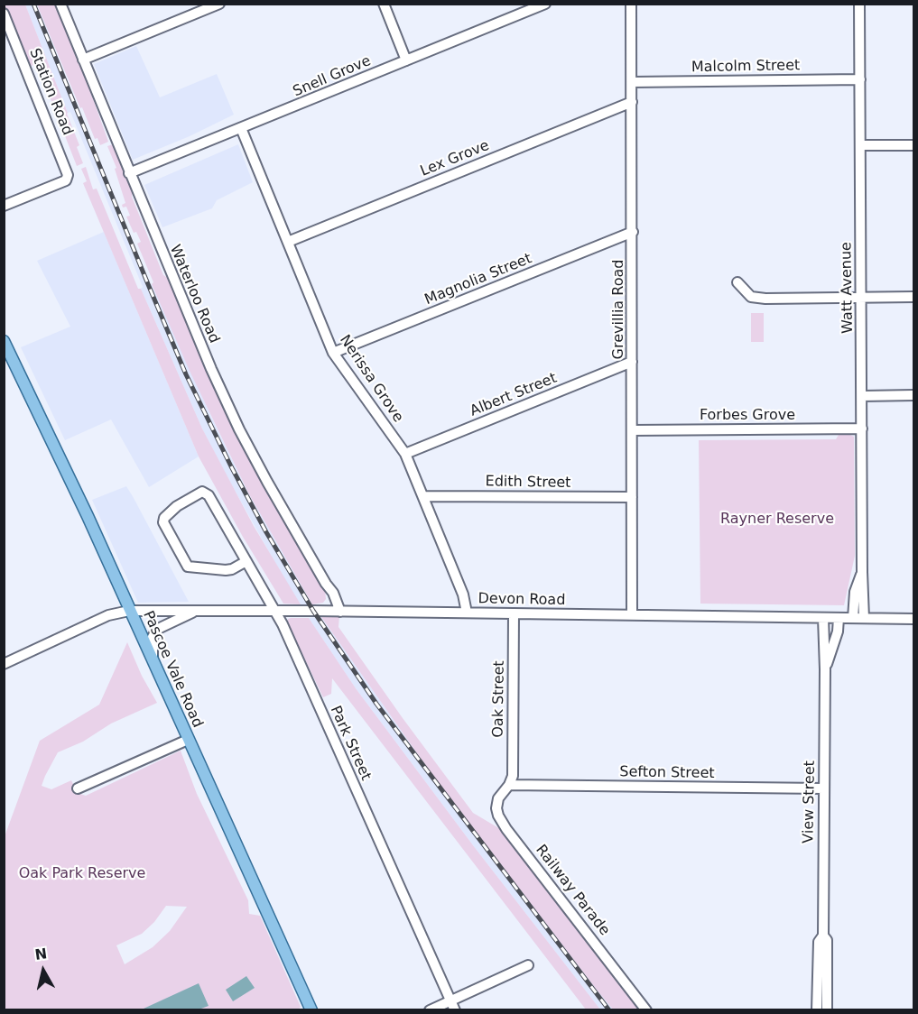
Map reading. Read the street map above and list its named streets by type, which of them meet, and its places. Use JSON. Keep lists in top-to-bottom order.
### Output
{
  "streets": {
    "main road": ["Pascoe Vale Road"],
    "street": [
      "Malcolm Street",
      "Snell Grove",
      "Station Road",
      "Lex Grove",
      "Magnolia Street",
      "Watt Avenue",
      "Waterloo Road",
      "Grevillia Road",
      "Nerissa Grove",
      "Albert Street",
      "Forbes Grove",
      "Edith Street",
      "Devon Road",
      "Oak Street",
      "Park Street",
      "Sefton Street",
      "View Street",
      "Railway Parade"
    ]
  },
  "crossings": [
    ["Malcolm Street", "Watt Avenue"],
    ["Malcolm Street", "Grevillia Road"],
    ["Snell Grove", "Waterloo Road"],
    ["Snell Grove", "Nerissa Grove"],
    ["Lex Grove", "Grevillia Road"],
    ["Lex Grove", "Nerissa Grove"],
    ["Magnolia Street", "Grevillia Road"],
    ["Magnolia Street", "Nerissa Grove"],
    ["Watt Avenue", "Forbes Grove"],
    ["Watt Avenue", "Devon Road"],
    ["Waterloo Road", "Devon Road"],
    ["Grevillia Road", "Albert Street"],
    ["Grevillia Road", "Forbes Grove"],
    ["Grevillia Road", "Edith Street"],
    ["Grevillia Road", "Devon Road"],
    ["Nerissa Grove", "Albert Street"],
    ["Nerissa Grove", "Edith Street"],
    ["Nerissa Grove", "Devon Road"],
    ["Devon Road", "Pascoe Vale Road"],
    ["Devon Road", "Oak Street"],
    ["Devon Road", "Park Street"],
    ["Devon Road", "View Street"],
    ["Oak Street", "Sefton Street"],
    ["Oak Street", "Railway Parade"],
    ["Sefton Street", "View Street"],
    ["Sefton Street", "Railway Parade"]
  ],
  "parks": ["Rayner Reserve", "Oak Park Reserve"],
  "north": "top"
}
